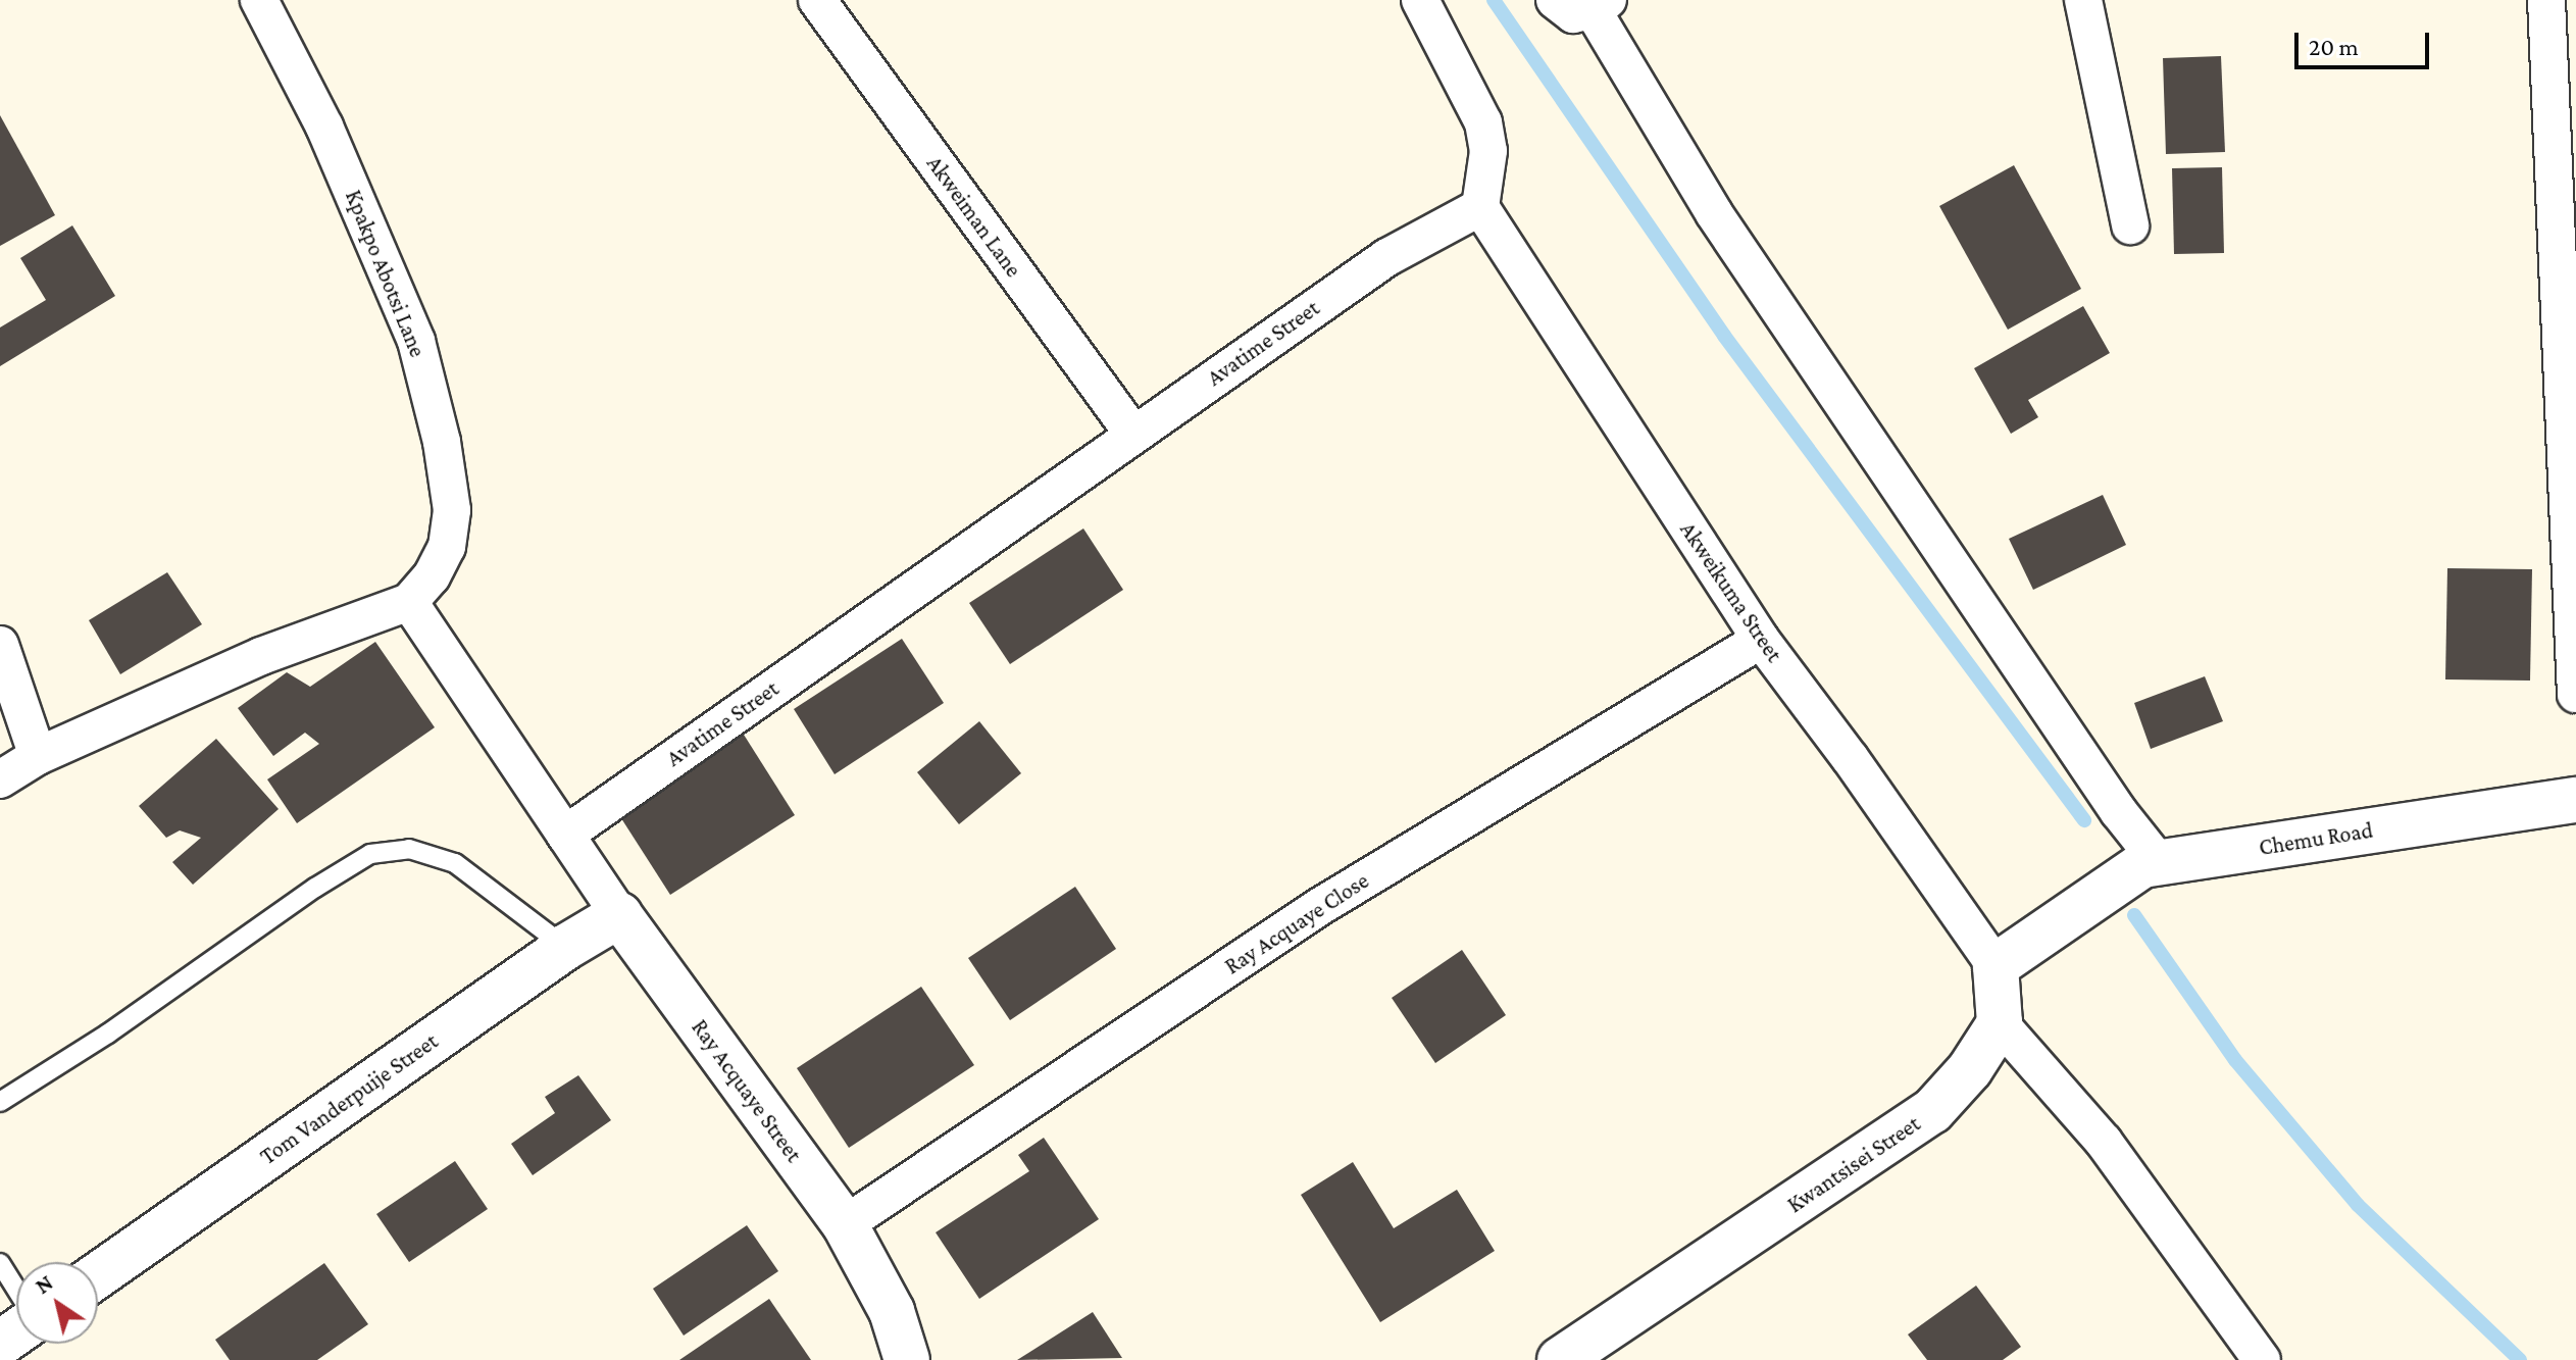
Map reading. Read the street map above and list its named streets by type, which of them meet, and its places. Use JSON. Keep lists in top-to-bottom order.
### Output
{
  "streets": {
    "street": [
      "Akweiman Lane",
      "Kpakpo Abotsi Lane",
      "Avatime Street",
      "Akweikuma Street",
      "Chemu Road",
      "Ray Acquaye Close",
      "Ray Acquaye Street",
      "Tom Vanderpuije Street",
      "Kwantsisei Street"
    ]
  },
  "crossings": [
    ["Akweiman Lane", "Avatime Street"],
    ["Avatime Street", "Akweikuma Street"],
    ["Avatime Street", "Ray Acquaye Street"],
    ["Akweikuma Street", "Chemu Road"],
    ["Akweikuma Street", "Ray Acquaye Close"],
    ["Ray Acquaye Close", "Ray Acquaye Street"],
    ["Ray Acquaye Street", "Tom Vanderpuije Street"]
  ],
  "scale_bar": "20 m",
  "north": "top left"
}
